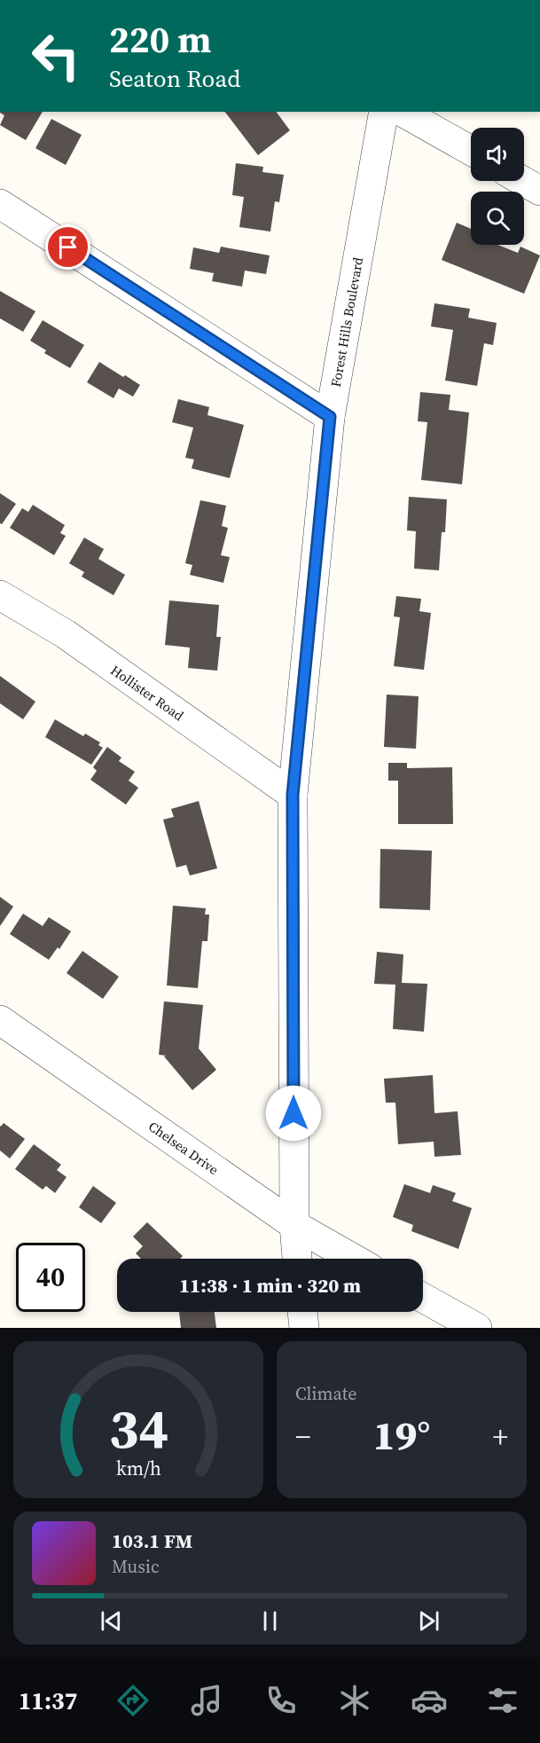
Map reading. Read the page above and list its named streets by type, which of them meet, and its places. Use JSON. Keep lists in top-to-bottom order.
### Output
{
  "streets": {
    "street": ["Forest Hills Boulevard", "Hollister Road", "Chelsea Drive"]
  },
  "crossings": [
    ["Forest Hills Boulevard", "Hollister Road"],
    ["Forest Hills Boulevard", "Chelsea Drive"]
  ],
  "page": {
    "turn": ["220 m", "Seaton Road"],
    "limit": "40",
    "trip": "11:38 · 1 min · 320 m",
    "tile": "Climate",
    "heat": ["−", "19°", "+"],
    "song": ["103.1 FM", "Music"],
    "tabs": "11:37",
    "gauge": ["34", "km/h"]
  }
}
